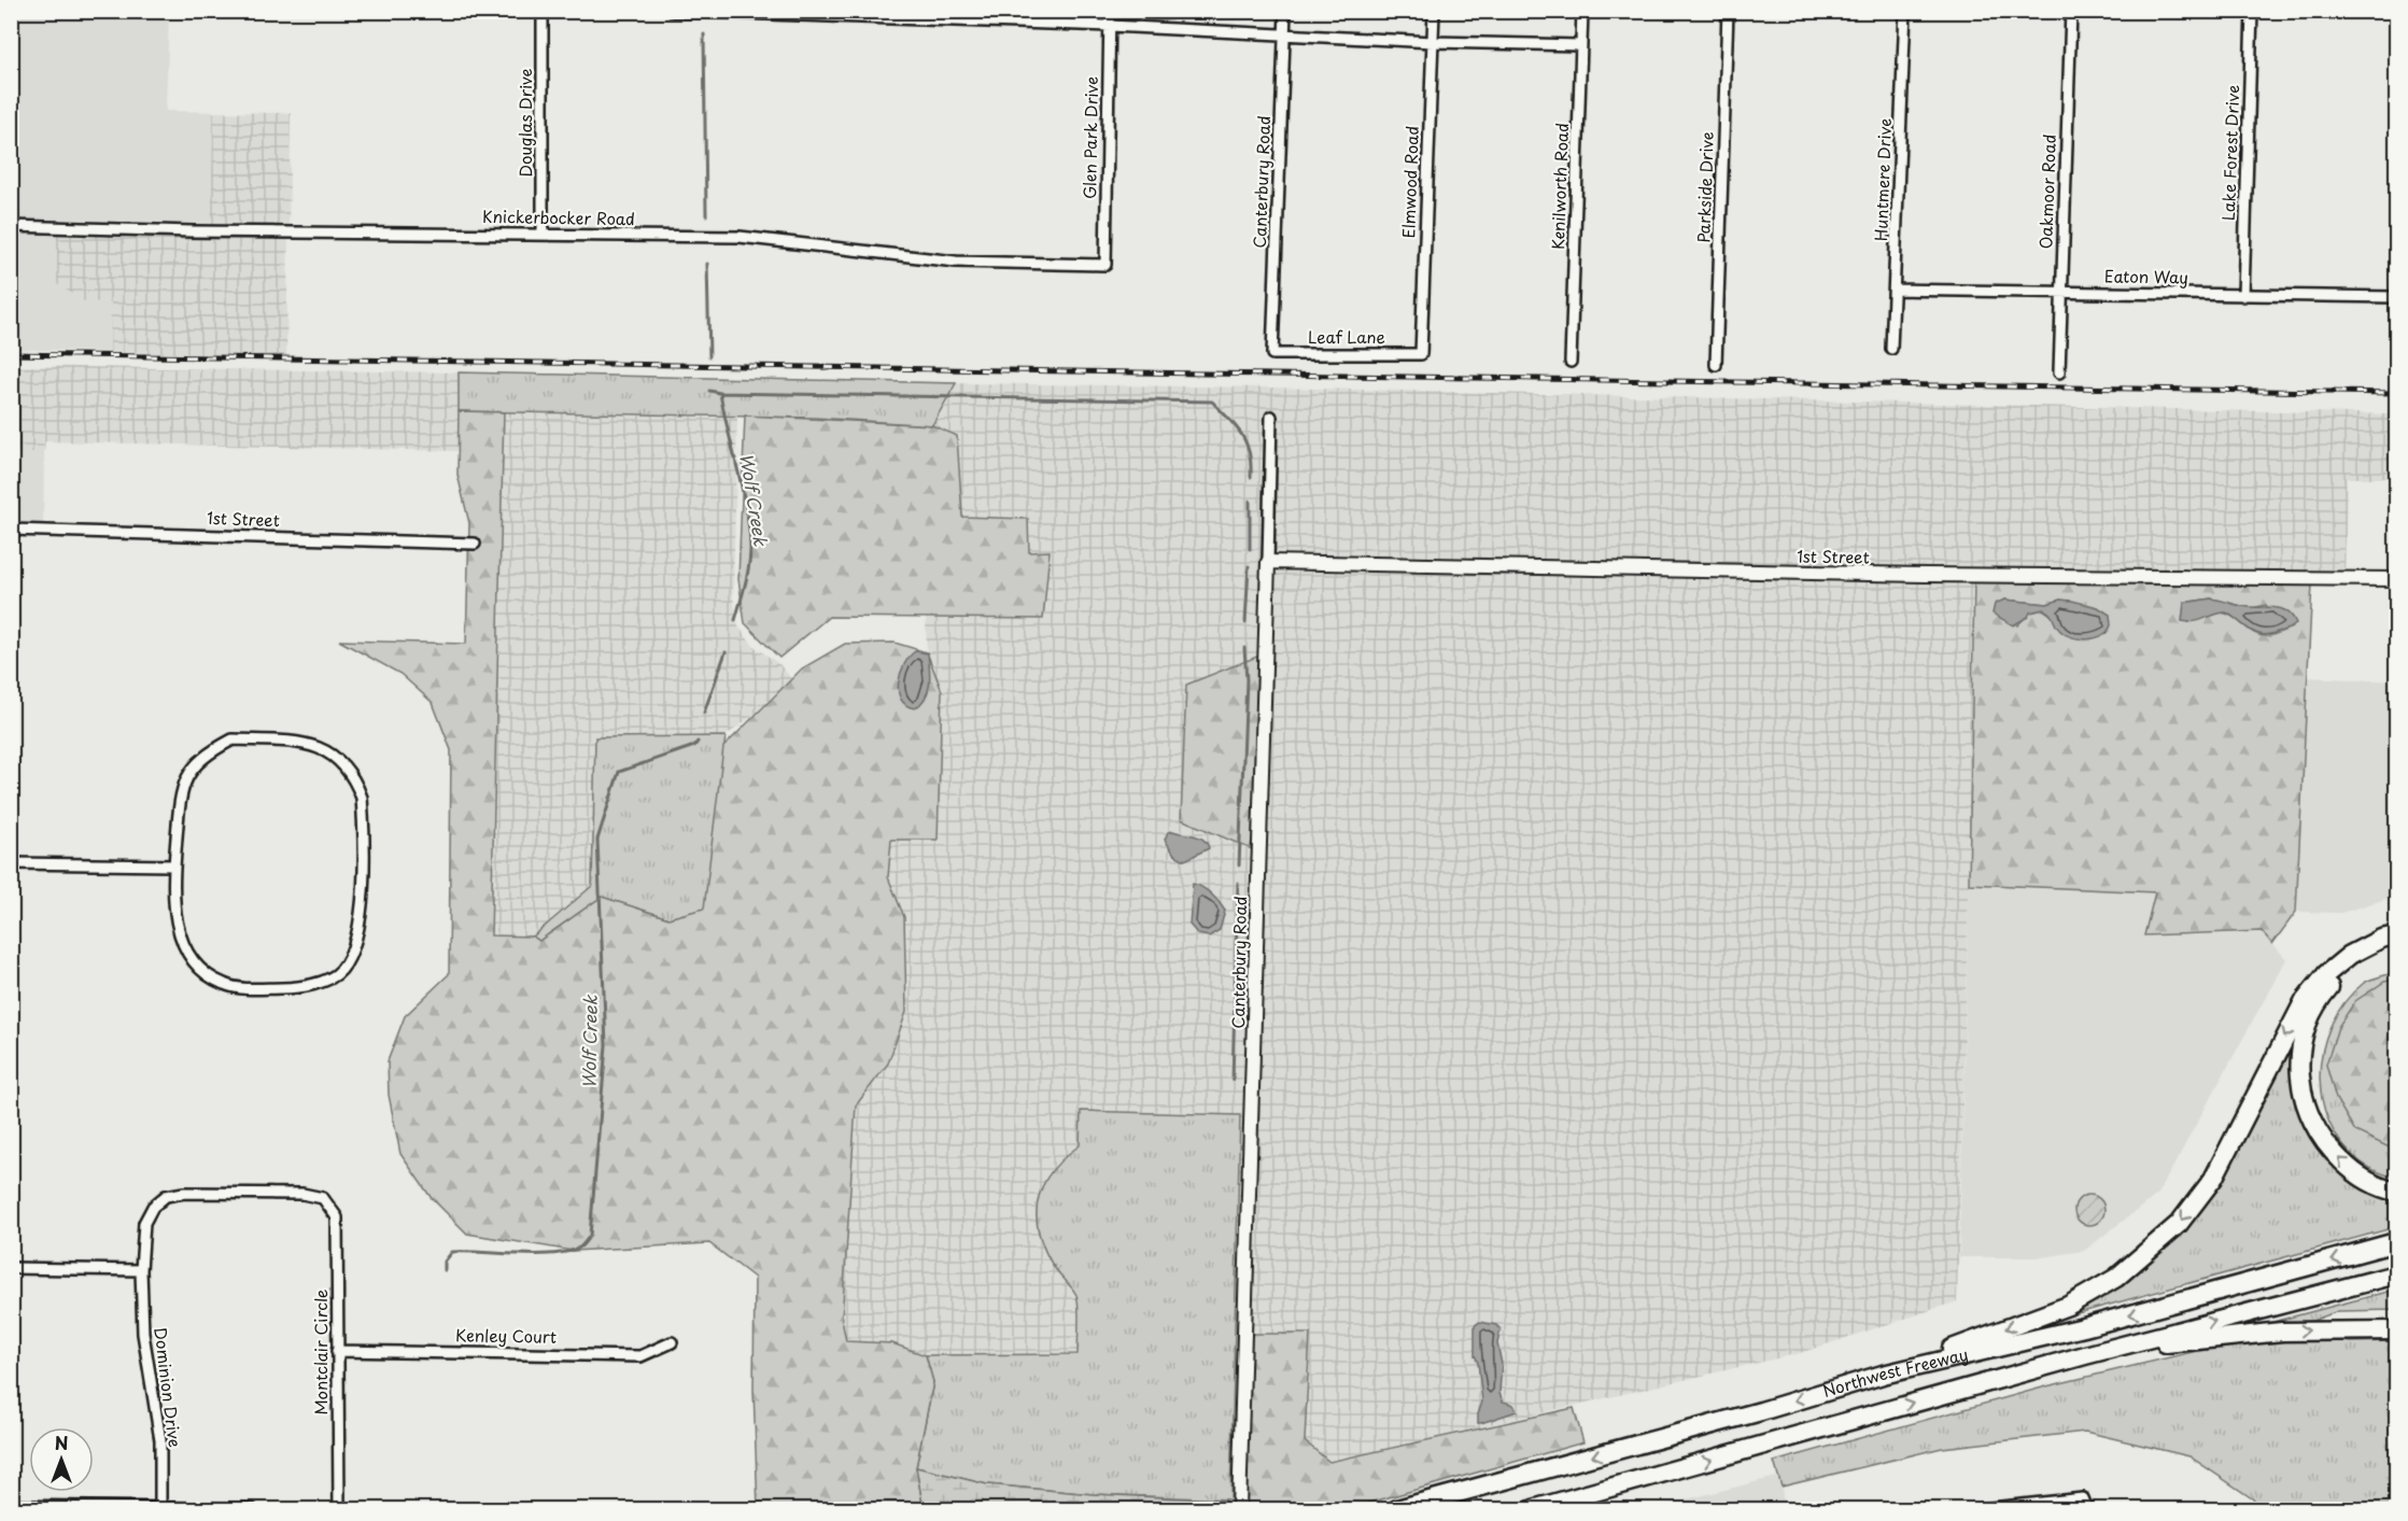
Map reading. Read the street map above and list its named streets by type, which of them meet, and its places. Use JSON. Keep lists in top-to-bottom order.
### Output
{
  "streets": {
    "highway": ["Northwest Freeway"],
    "street": [
      "Douglas Drive",
      "Glen Park Drive",
      "Lake Forest Drive",
      "Huntmere Drive",
      "Canterbury Road",
      "Elmwood Road",
      "Kenilworth Road",
      "Parkside Drive",
      "Oakmoor Road",
      "Knickerbocker Road",
      "Eaton Way",
      "Leaf Lane",
      "1st Street",
      "Kenley Court",
      "Montclair Circle",
      "Dominion Drive"
    ]
  },
  "crossings": [
    ["Douglas Drive", "Knickerbocker Road"],
    ["Glen Park Drive", "Knickerbocker Road"],
    ["Lake Forest Drive", "Eaton Way"],
    ["Huntmere Drive", "Eaton Way"],
    ["Canterbury Road", "Leaf Lane"],
    ["Canterbury Road", "1st Street"],
    ["Elmwood Road", "Leaf Lane"],
    ["Oakmoor Road", "Eaton Way"],
    ["Kenley Court", "Montclair Circle"],
    ["Montclair Circle", "Dominion Drive"]
  ],
  "water": ["Wolf Creek"],
  "north": "top"
}
